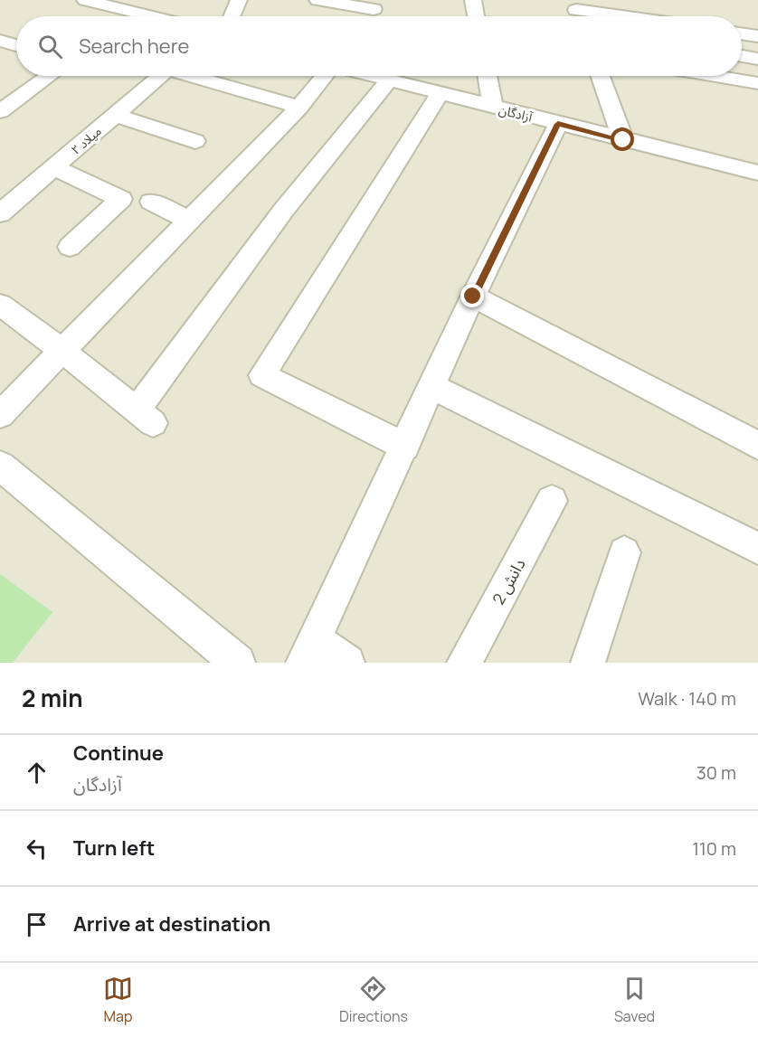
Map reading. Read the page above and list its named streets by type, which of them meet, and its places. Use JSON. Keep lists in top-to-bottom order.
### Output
{
  "streets": {
    "street": ["آزادگان", "میلاد ۲", "دانش 2"]
  },
  "page": {
    "search": "Search here",
    "heading": ["2 min", "Walk · 140 m"],
    "list": [
      ["Continue", "آزادگان", "30 m"],
      ["Turn left", "110 m"],
      "Arrive at destination"
    ],
    "nav": ["Map", "Directions", "Saved"]
  }
}
